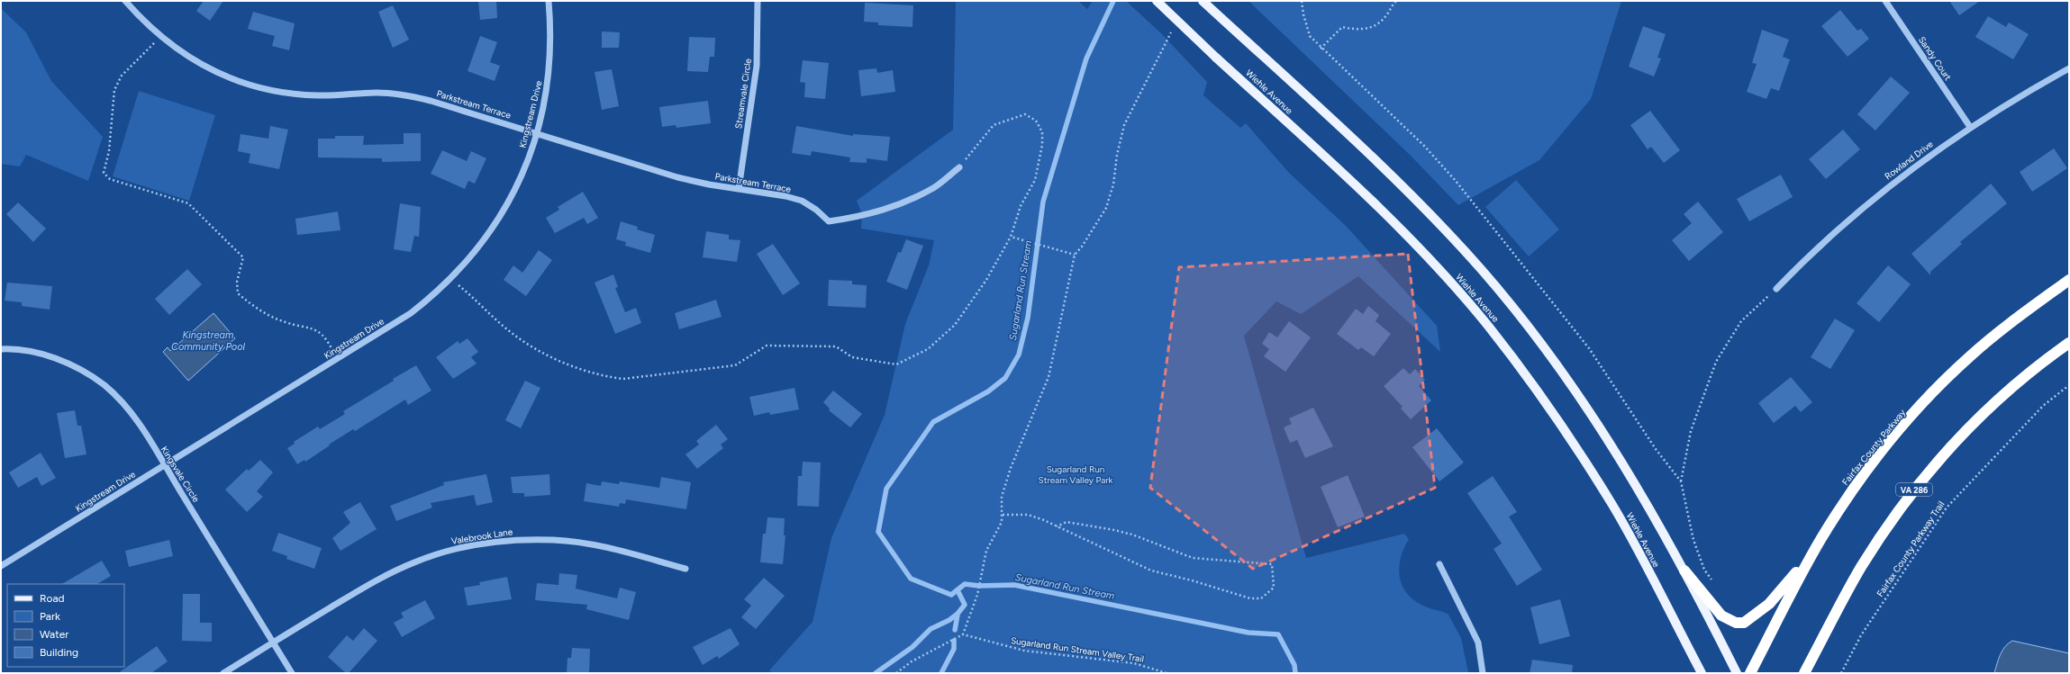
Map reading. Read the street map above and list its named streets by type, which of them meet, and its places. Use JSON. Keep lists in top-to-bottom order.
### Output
{
  "streets": {
    "highway": ["Fairfax County Parkway", "VA 286"],
    "main road": ["Wiehle Avenue"],
    "street": [
      "Sandy Court",
      "Streamvale Circle",
      "Parkstream Terrace",
      "Kingstream Drive",
      "Rowland Drive",
      "Kingsvale Circle",
      "Valebrook Lane"
    ],
    "path": ["Fairfax County Parkway Trail", "Sugarland Run Stream Valley Trail"]
  },
  "crossings": [
    ["Sandy Court", "Rowland Drive"],
    ["Streamvale Circle", "Parkstream Terrace"],
    ["Parkstream Terrace", "Kingstream Drive"],
    ["Kingstream Drive", "Kingsvale Circle"],
    ["Kingsvale Circle", "Valebrook Lane"]
  ],
  "water": ["Sugarland Run Stream", "Kingstream Community Pool"],
  "parks": ["Sugarland Run Stream Valley Park"],
  "legend": [
    "Road",
    "Park",
    "Water",
    "Building"
  ]
}
